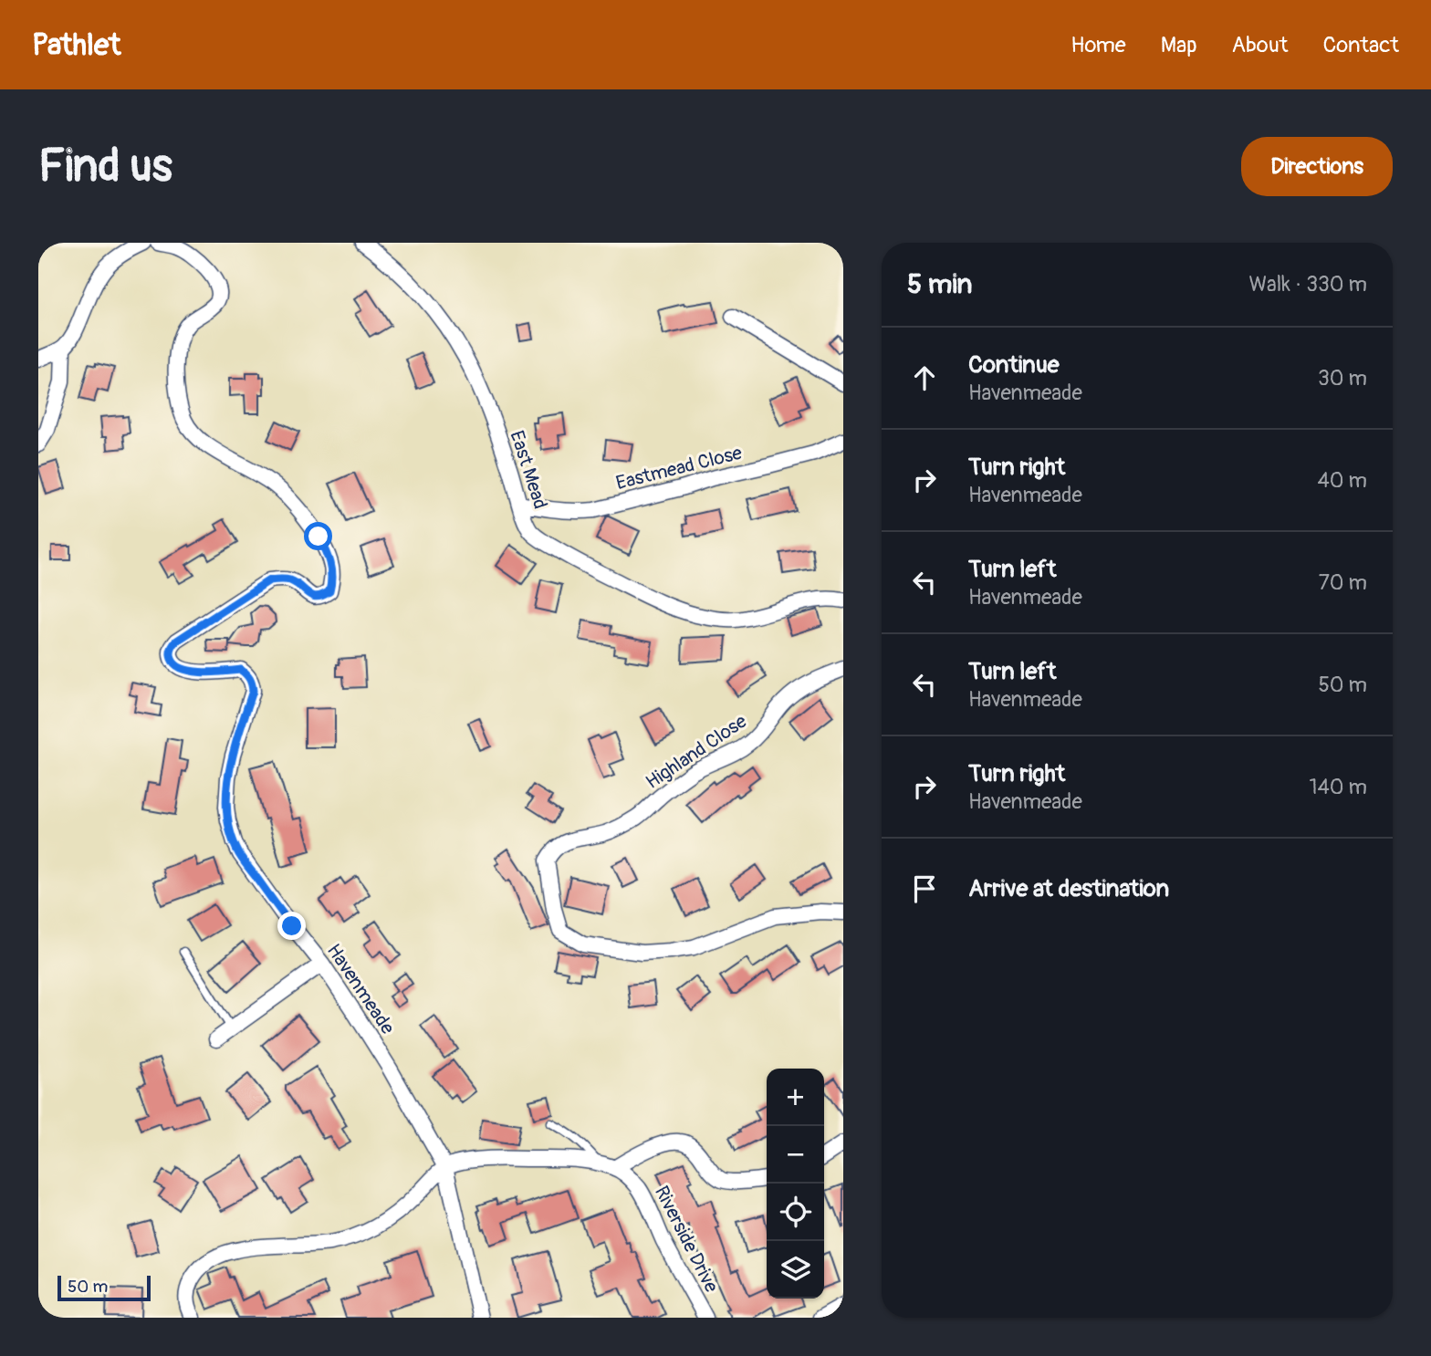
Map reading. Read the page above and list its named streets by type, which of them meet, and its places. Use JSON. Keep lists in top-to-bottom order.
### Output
{
  "streets": {
    "street": [
      "Eastmead Close",
      "East Mead",
      "Highland Close",
      "Havenmeade",
      "Riverside Drive"
    ]
  },
  "crossings": [
    ["Eastmead Close", "East Mead"]
  ],
  "scale_bar": "50 m",
  "page": {
    "header": "Pathlet",
    "nav": [
      "Home",
      "Map",
      "About",
      "Contact"
    ],
    "buttons": "Directions",
    "title": "Find us",
    "heading": ["5 min", "Walk · 330 m"],
    "list": [
      ["Continue", "Havenmeade", "30 m"],
      ["Turn right", "Havenmeade", "40 m"],
      ["Turn left", "Havenmeade", "70 m"],
      ["Turn left", "Havenmeade", "50 m"],
      ["Turn right", "Havenmeade", "140 m"],
      "Arrive at destination"
    ],
    "map_buttons": ["+", "−"],
    "scale": "50 m"
  }
}
